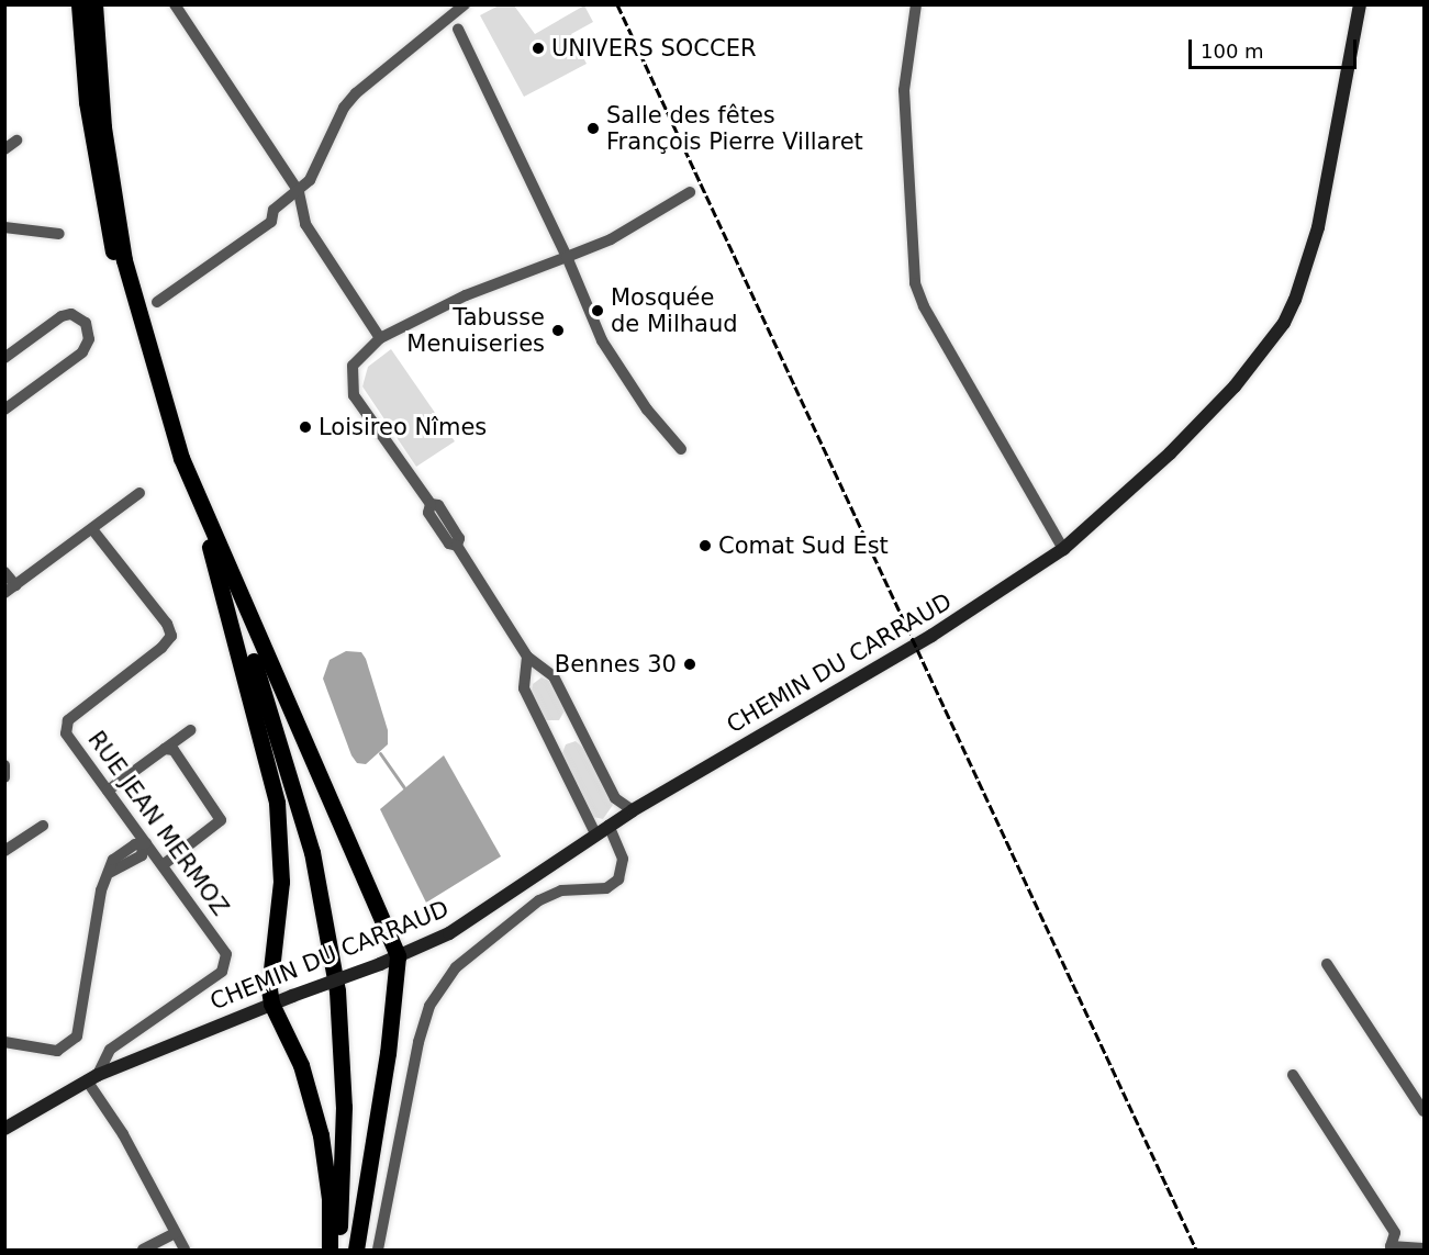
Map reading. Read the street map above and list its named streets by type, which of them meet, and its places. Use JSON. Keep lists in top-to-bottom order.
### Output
{
  "streets": {
    "street": ["CHEMIN DU CARRAUD", "RUE JEAN MERMOZ"]
  },
  "crossings": [
    ["CHEMIN DU CARRAUD", "RUE JEAN MERMOZ"]
  ],
  "places": [
    "UNIVERS SOCCER",
    "Salle des fêtes François Pierre Villaret",
    "Mosquée de Milhaud",
    "Tabusse Menuiseries",
    "Loisireo Nîmes",
    "Comat Sud Est",
    "Bennes 30"
  ],
  "scale_bar": "100 m"
}
